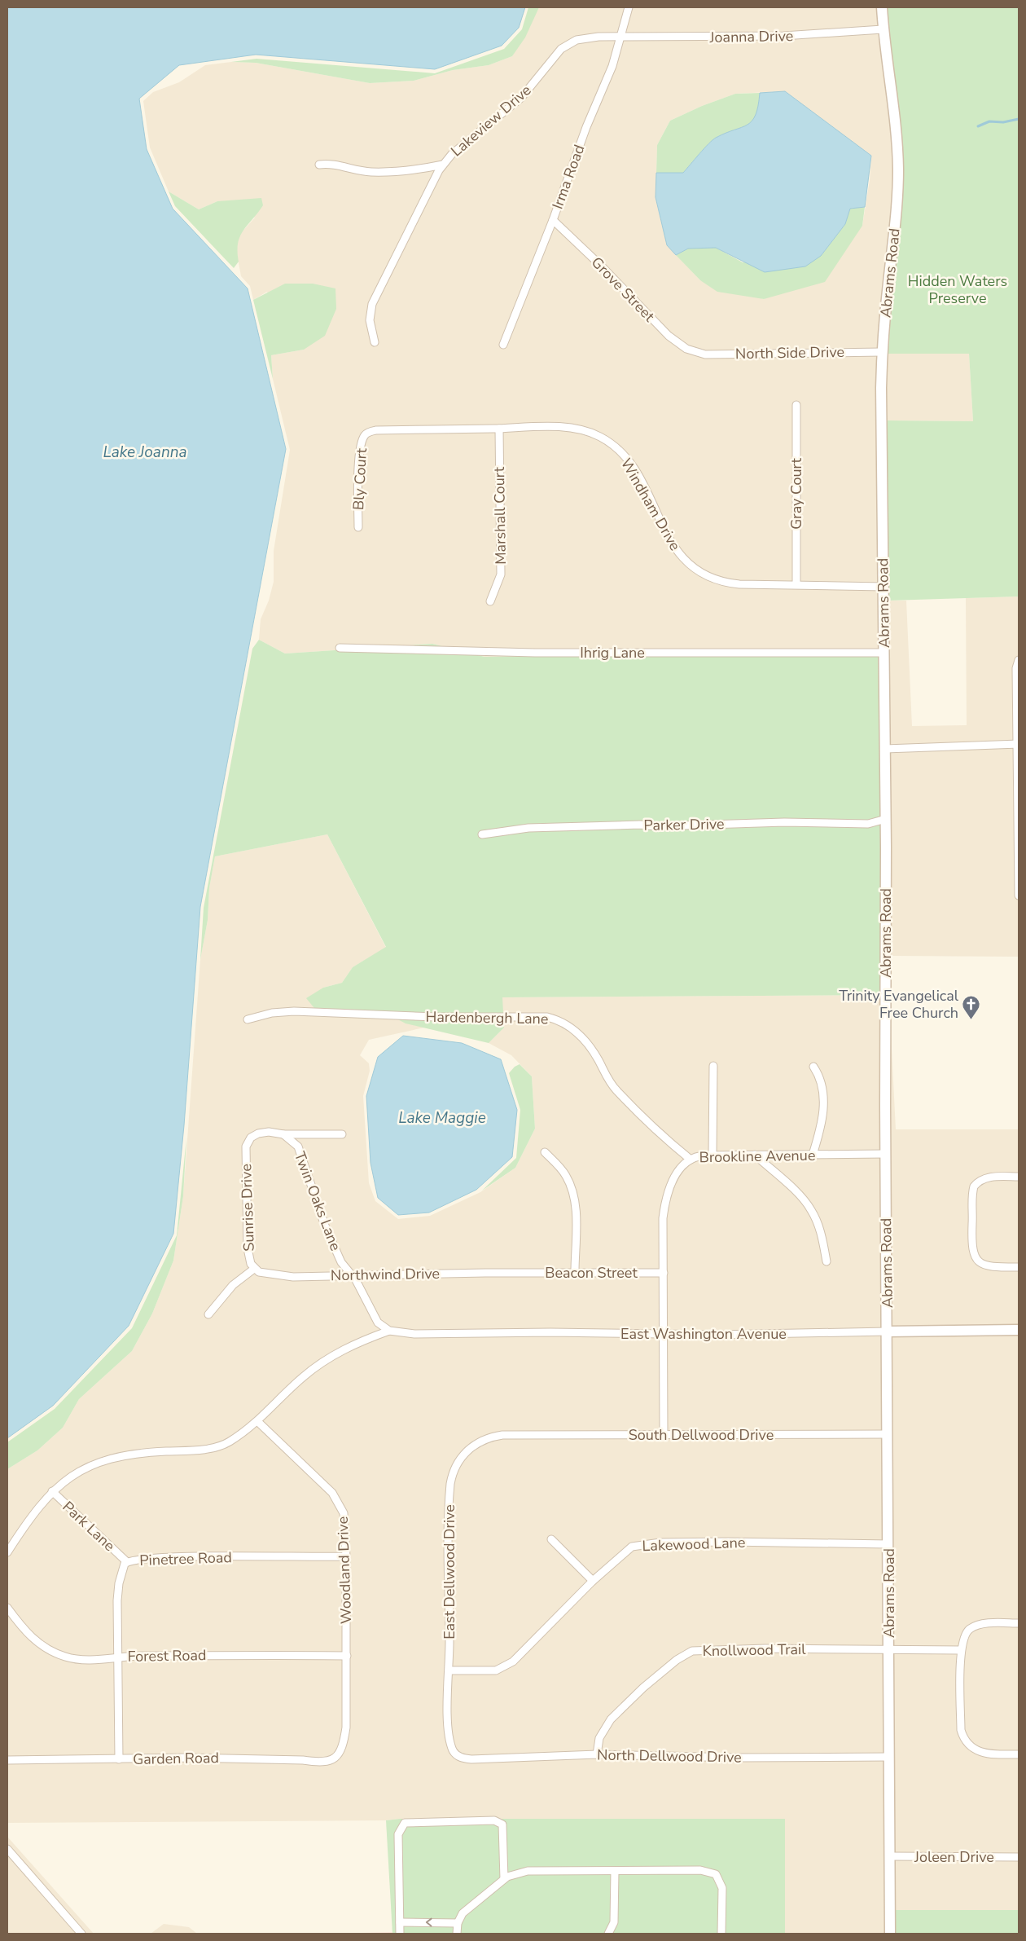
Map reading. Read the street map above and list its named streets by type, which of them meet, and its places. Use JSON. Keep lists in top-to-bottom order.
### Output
{
  "streets": {
    "street": [
      "Joanna Drive",
      "Lakeview Drive",
      "Irma Road",
      "Abrams Road",
      "Grove Street",
      "North Side Drive",
      "Bly Court",
      "Gray Court",
      "Windham Drive",
      "Marshall Court",
      "Ihrig Lane",
      "Parker Drive",
      "Hardenbergh Lane",
      "Brookline Avenue",
      "Twin Oaks Lane",
      "Sunrise Drive",
      "Beacon Street",
      "Northwind Drive",
      "East Washington Avenue",
      "South Dellwood Drive",
      "Park Lane",
      "Lakewood Lane",
      "Pinetree Road",
      "Woodland Drive",
      "East Dellwood Drive",
      "Knollwood Trail",
      "Forest Road",
      "North Dellwood Drive",
      "Garden Road",
      "Joleen Drive"
    ]
  },
  "crossings": [
    ["Joanna Drive", "Lakeview Drive"],
    ["Joanna Drive", "Irma Road"],
    ["Joanna Drive", "Abrams Road"],
    ["Lakeview Drive", "Irma Road"],
    ["Irma Road", "Grove Street"],
    ["Abrams Road", "North Side Drive"],
    ["Abrams Road", "Windham Drive"],
    ["Abrams Road", "Ihrig Lane"],
    ["Abrams Road", "Parker Drive"],
    ["Abrams Road", "Brookline Avenue"],
    ["Abrams Road", "East Washington Avenue"],
    ["Abrams Road", "South Dellwood Drive"],
    ["Abrams Road", "Lakewood Lane"],
    ["Abrams Road", "Knollwood Trail"],
    ["Abrams Road", "North Dellwood Drive"],
    ["Abrams Road", "Joleen Drive"],
    ["Grove Street", "North Side Drive"],
    ["Bly Court", "Windham Drive"],
    ["Gray Court", "Windham Drive"],
    ["Windham Drive", "Marshall Court"],
    ["Hardenbergh Lane", "Brookline Avenue"],
    ["Brookline Avenue", "Beacon Street"],
    ["Brookline Avenue", "East Washington Avenue"],
    ["Brookline Avenue", "South Dellwood Drive"],
    ["Twin Oaks Lane", "Sunrise Drive"],
    ["Twin Oaks Lane", "Northwind Drive"],
    ["Twin Oaks Lane", "East Washington Avenue"],
    ["Sunrise Drive", "Northwind Drive"],
    ["Beacon Street", "Northwind Drive"],
    ["South Dellwood Drive", "East Dellwood Drive"],
    ["Park Lane", "Pinetree Road"],
    ["Lakewood Lane", "East Dellwood Drive"],
    ["Pinetree Road", "Woodland Drive"],
    ["Pinetree Road", "Forest Road"],
    ["Pinetree Road", "Garden Road"],
    ["Woodland Drive", "Forest Road"],
    ["Woodland Drive", "Garden Road"],
    ["East Dellwood Drive", "North Dellwood Drive"],
    ["Knollwood Trail", "North Dellwood Drive"]
  ],
  "water": ["Lake Joanna", "Lake Maggie"],
  "parks": ["Hidden Waters Preserve"],
  "places": {
    "church": ["Trinity Evangelical Free Church"]
  }
}
